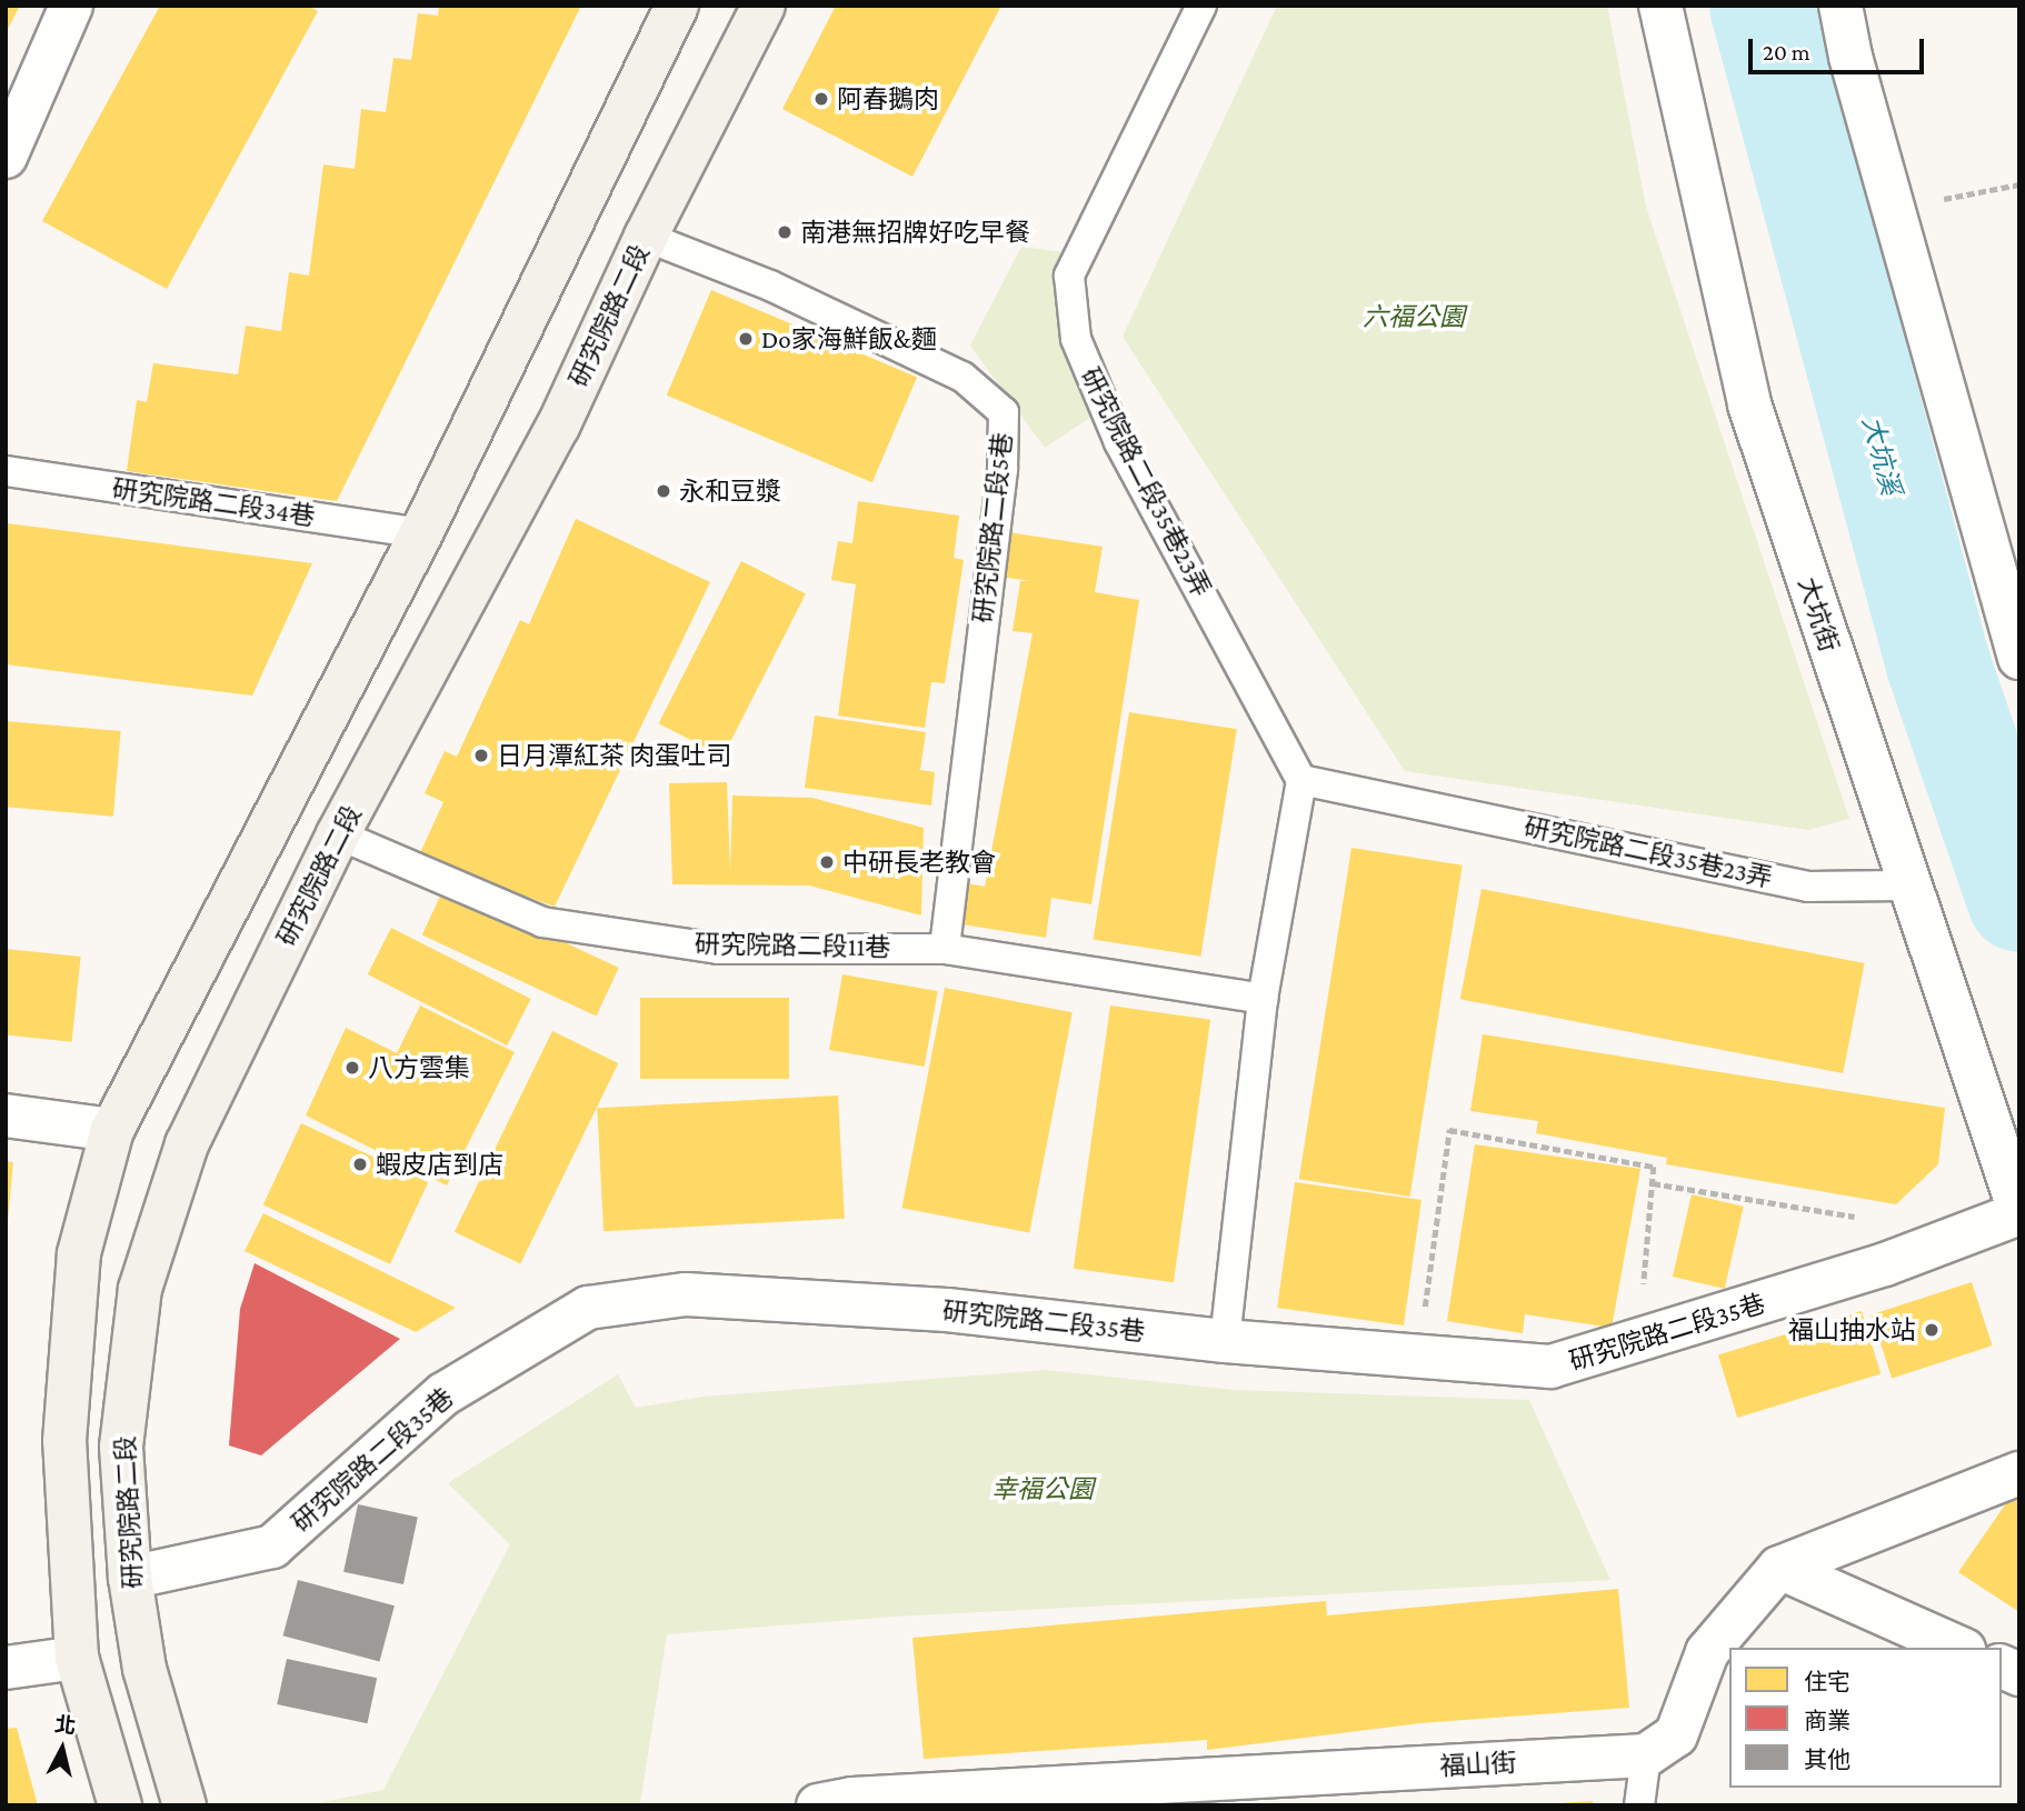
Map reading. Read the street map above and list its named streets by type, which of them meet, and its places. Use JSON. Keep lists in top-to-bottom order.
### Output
{
  "streets": {
    "main road": ["研究院路二段"],
    "street": ["大坑街", "研究院路二段35巷", "福山街"],
    "lane": [
      "研究院路二段35巷23弄",
      "研究院路二段34巷",
      "研究院路二段5巷",
      "研究院路二段11巷"
    ]
  },
  "crossings": [
    ["研究院路二段", "研究院路二段5巷"],
    ["研究院路二段", "研究院路二段11巷"],
    ["研究院路二段", "研究院路二段35巷"],
    ["研究院路二段35巷23弄", "大坑街"],
    ["研究院路二段5巷", "研究院路二段11巷"],
    ["大坑街", "研究院路二段35巷"]
  ],
  "water": ["大坑溪"],
  "parks": ["六福公園", "幸福公園"],
  "places": [
    "阿春鵝肉",
    "南港無招牌好吃早餐",
    "Do家海鮮飯&麵",
    "永和豆漿",
    "日月潭紅茶 肉蛋吐司",
    "中研長老教會",
    "八方雲集",
    "蝦皮店到店",
    "福山抽水站"
  ],
  "legend": ["住宅", "商業", "其他"],
  "scale_bar": "20 m",
  "north": "top"
}
